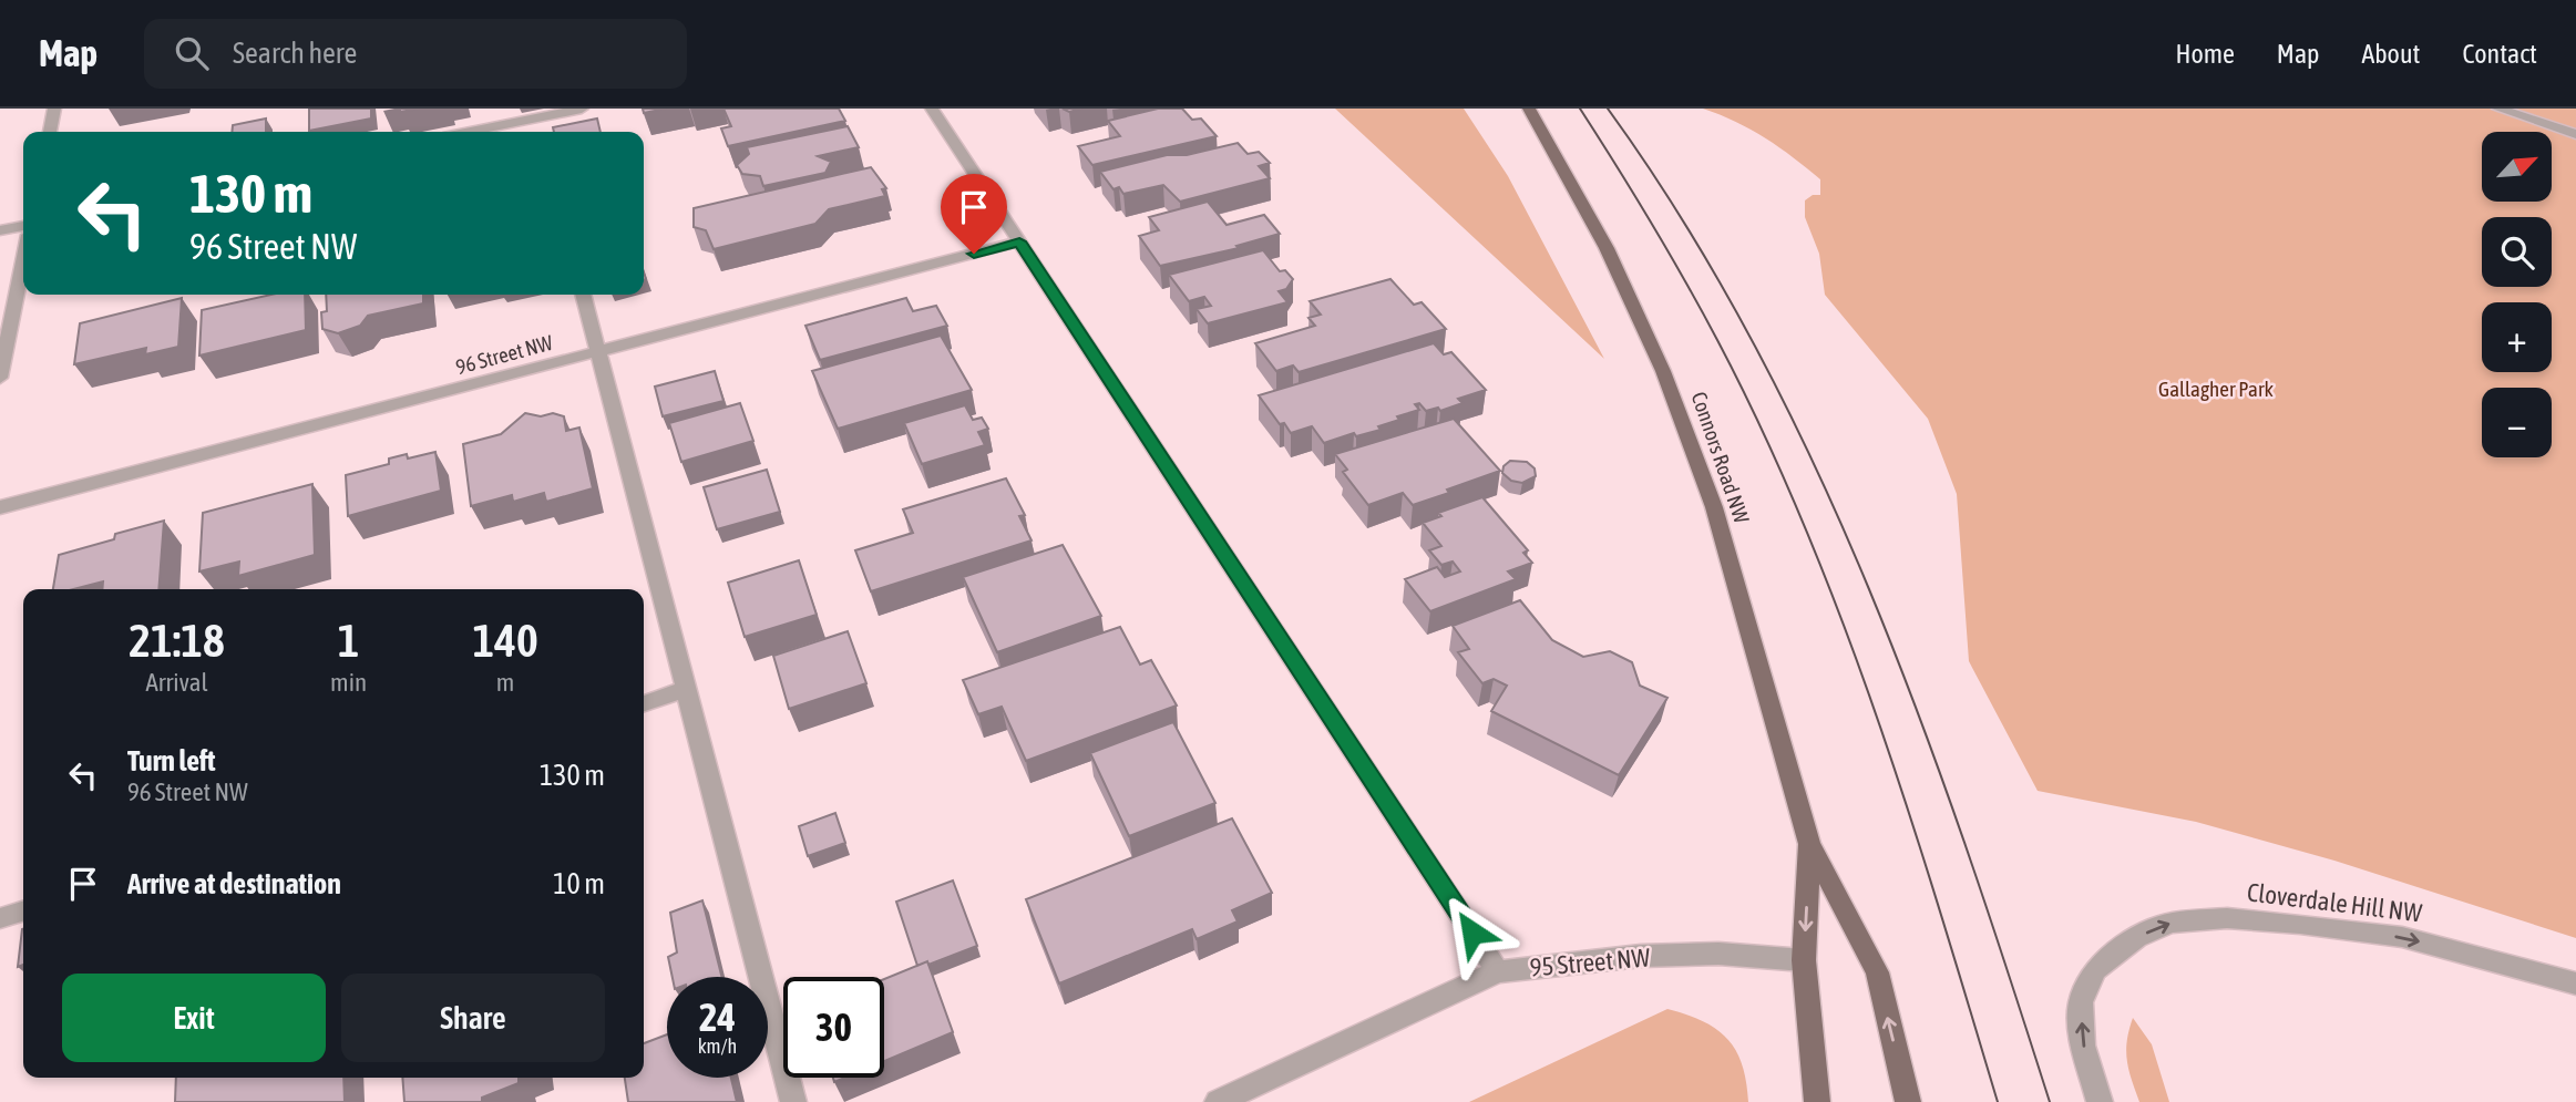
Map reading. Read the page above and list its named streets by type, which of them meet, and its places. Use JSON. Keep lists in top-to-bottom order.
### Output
{
  "streets": {
    "main road": ["Connors Road NW"],
    "street": ["96 Street NW", "Cloverdale Hill NW", "95 Street NW"]
  },
  "crossings": [
    ["Connors Road NW", "95 Street NW"]
  ],
  "parks": ["Gallagher Park"],
  "north": "top right",
  "page": {
    "header": "Map",
    "search": "Search here",
    "nav": [
      "Home",
      "Map",
      "About",
      "Contact"
    ],
    "map_buttons": ["+", "−"],
    "turn": ["130 m", "96 Street NW"],
    "eta": [
      "21:18",
      "Arrival",
      "1",
      "min",
      "140",
      "m"
    ],
    "list": [
      {
        "name": "Turn left",
        "note": "96 Street NW",
        "value": "130 m"
      },
      {
        "name": "Arrive at destination",
        "value": "10 m"
      }
    ],
    "buttons": ["Exit", "Share"],
    "speed": "24 km/h",
    "limit": "30"
  }
}
